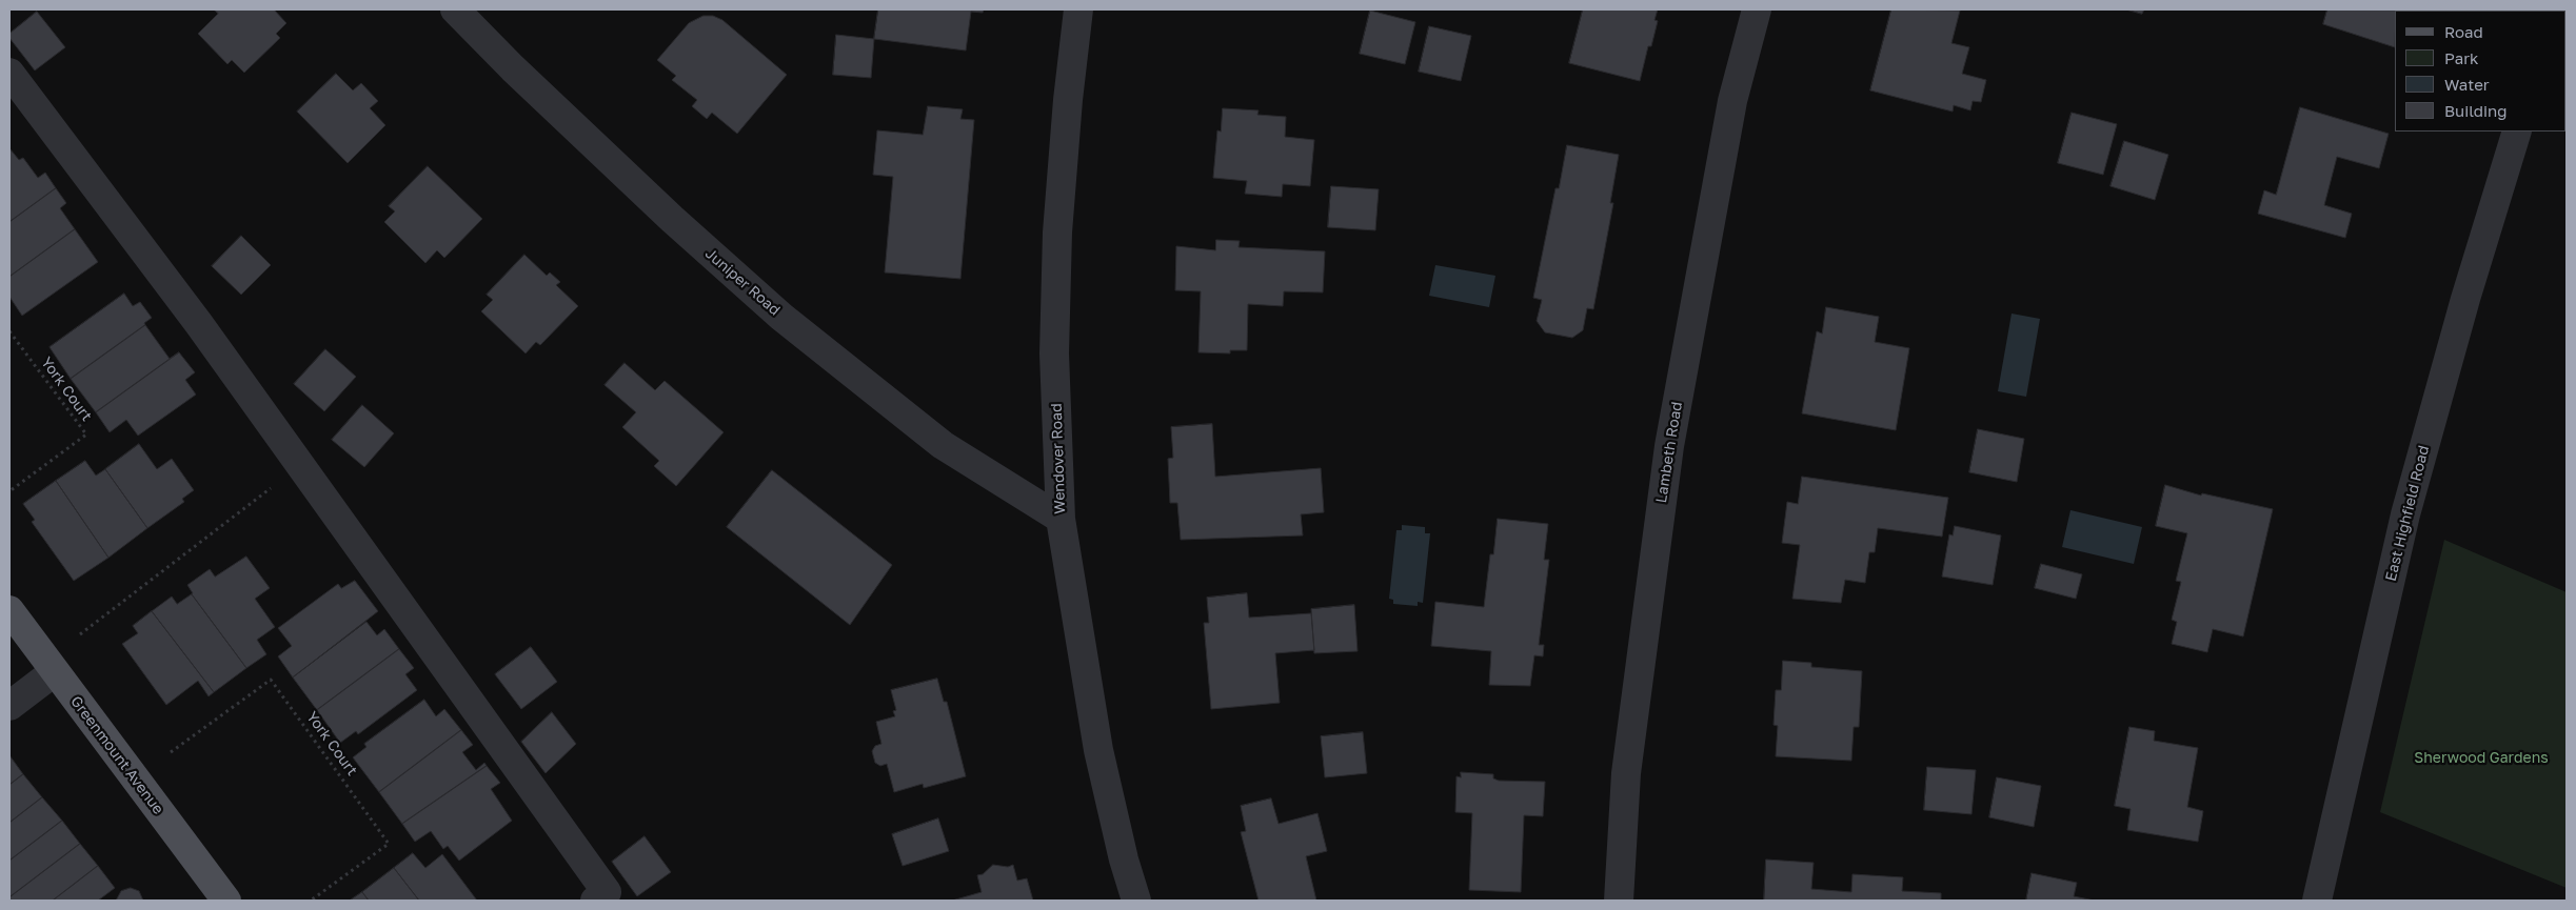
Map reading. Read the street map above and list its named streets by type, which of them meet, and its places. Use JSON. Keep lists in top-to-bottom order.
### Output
{
  "streets": {
    "main road": ["Greenmount Avenue"],
    "street": [
      "Juniper Road",
      "Lambeth Road",
      "Wendover Road",
      "East Highfield Road"
    ],
    "path": ["York Court"]
  },
  "crossings": [
    ["Juniper Road", "Wendover Road"]
  ],
  "parks": ["Sherwood Gardens"],
  "legend": [
    "Road",
    "Park",
    "Water",
    "Building"
  ]
}
